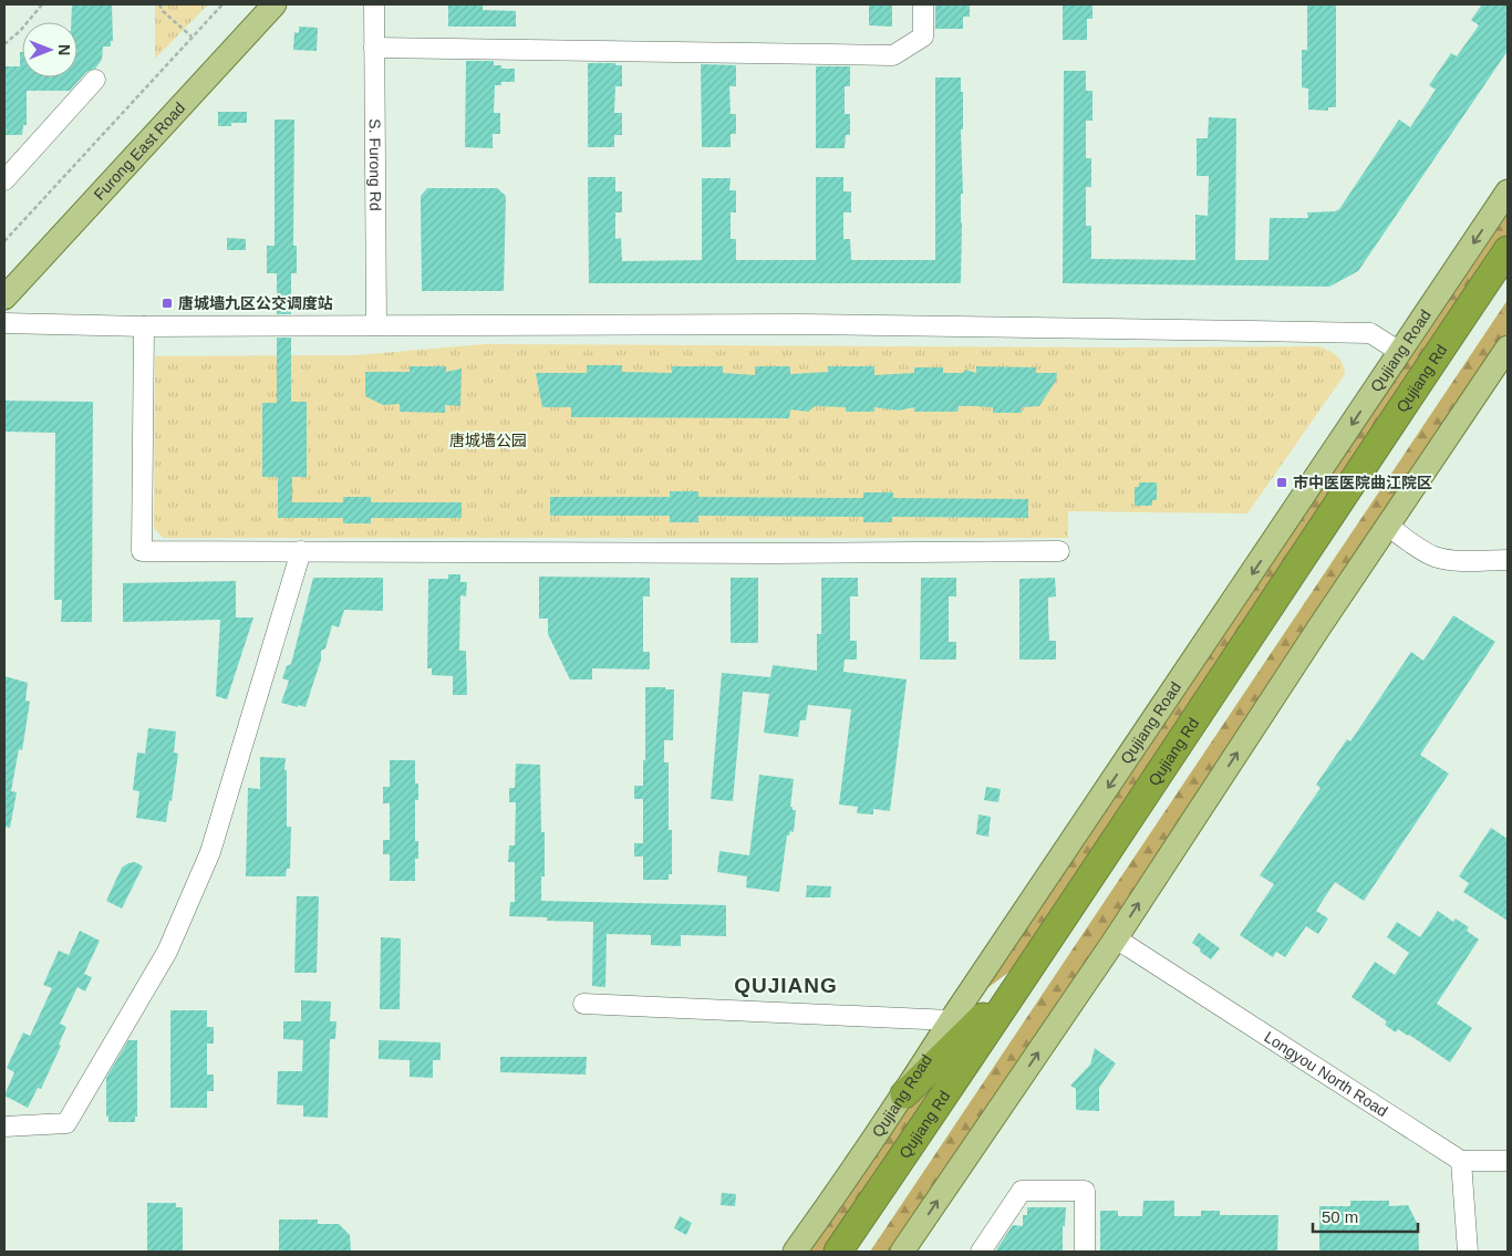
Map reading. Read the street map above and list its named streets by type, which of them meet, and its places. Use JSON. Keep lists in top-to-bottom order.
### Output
{
  "streets": {
    "highway": ["Qujiang Rd"],
    "main road": ["Furong East Road", "Qujiang Road"],
    "street": ["S. Furong Rd", "Longyou North Road"]
  },
  "districts": ["QUJIANG"],
  "parks": ["唐城墙公园"],
  "places": {
    "transit": ["唐城墙九区公交调度站", "市中医医院曲江院区"]
  },
  "scale_bar": "50 m",
  "north": "right"
}
